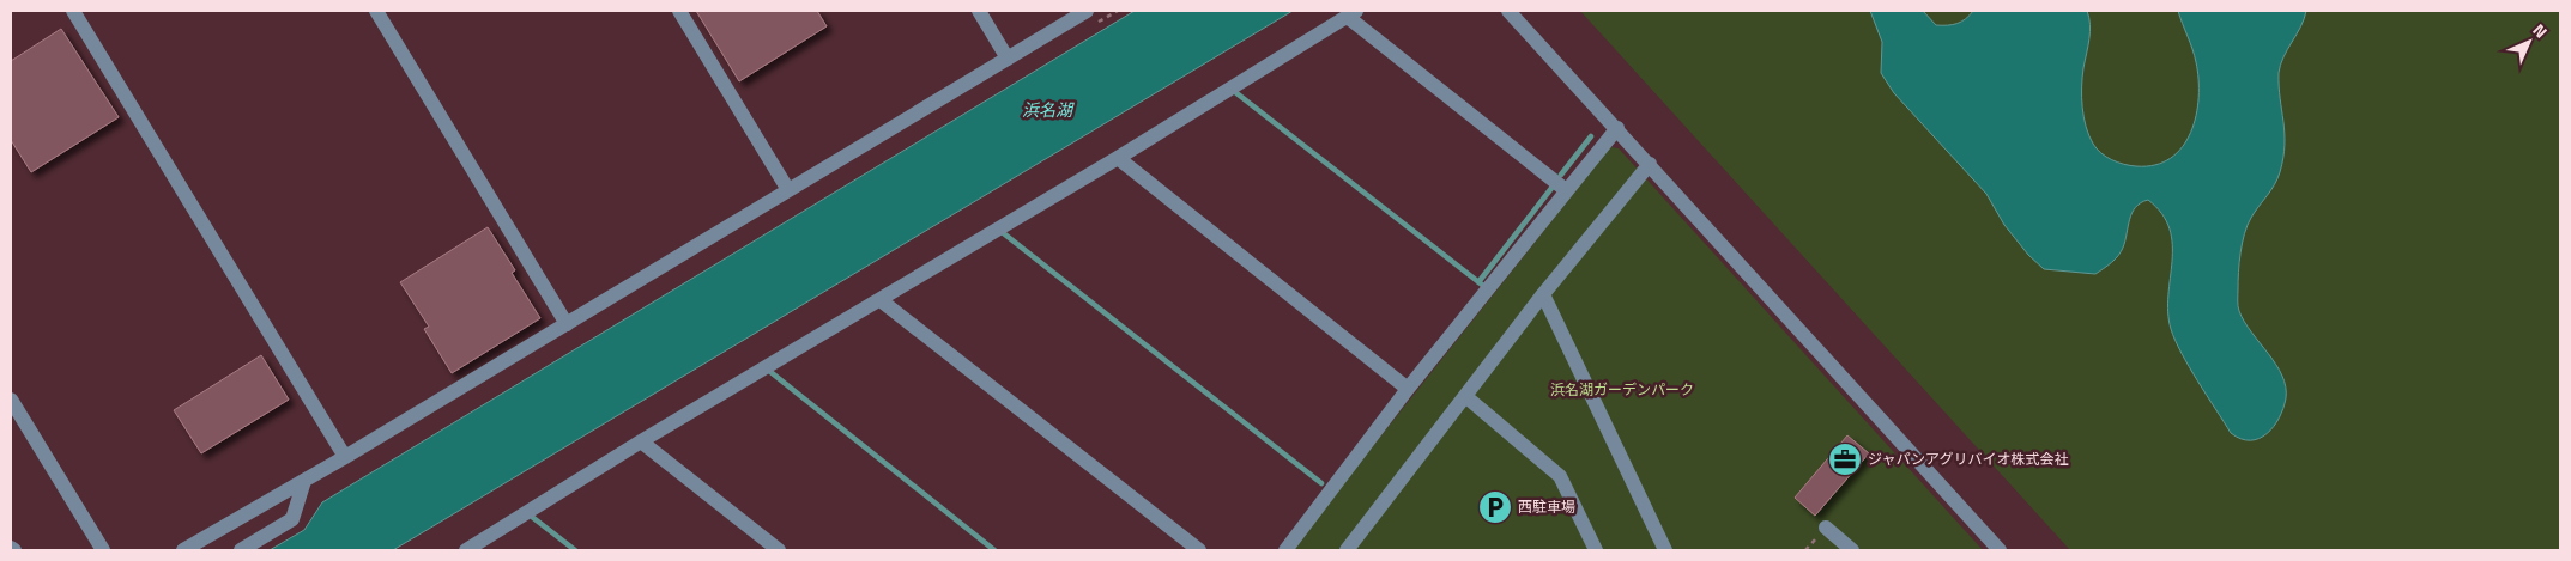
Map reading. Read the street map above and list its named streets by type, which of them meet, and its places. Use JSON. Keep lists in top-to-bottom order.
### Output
{
  "water": ["浜名湖"],
  "parks": ["浜名湖ガーデンパーク"],
  "places": {
    "office": ["ジャパンアグリバイオ株式会社"],
    "parking": ["西駐車場"]
  },
  "north": "top right"
}
